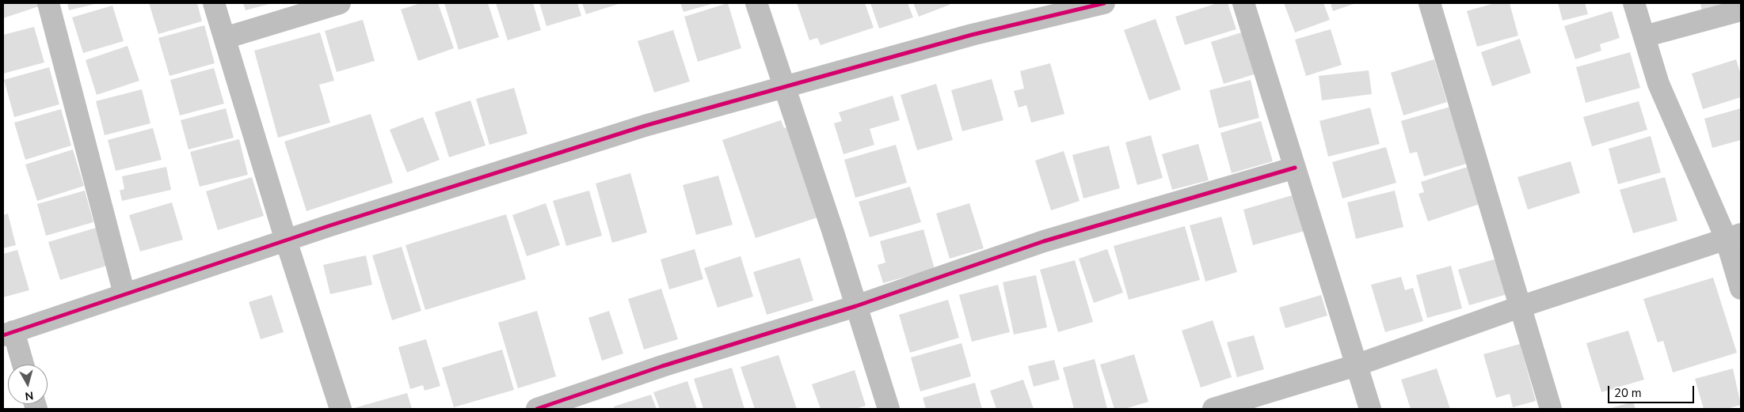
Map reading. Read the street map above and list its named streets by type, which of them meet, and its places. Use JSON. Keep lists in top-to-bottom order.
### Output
{
  "scale_bar": "20 m",
  "north": "bottom"
}
